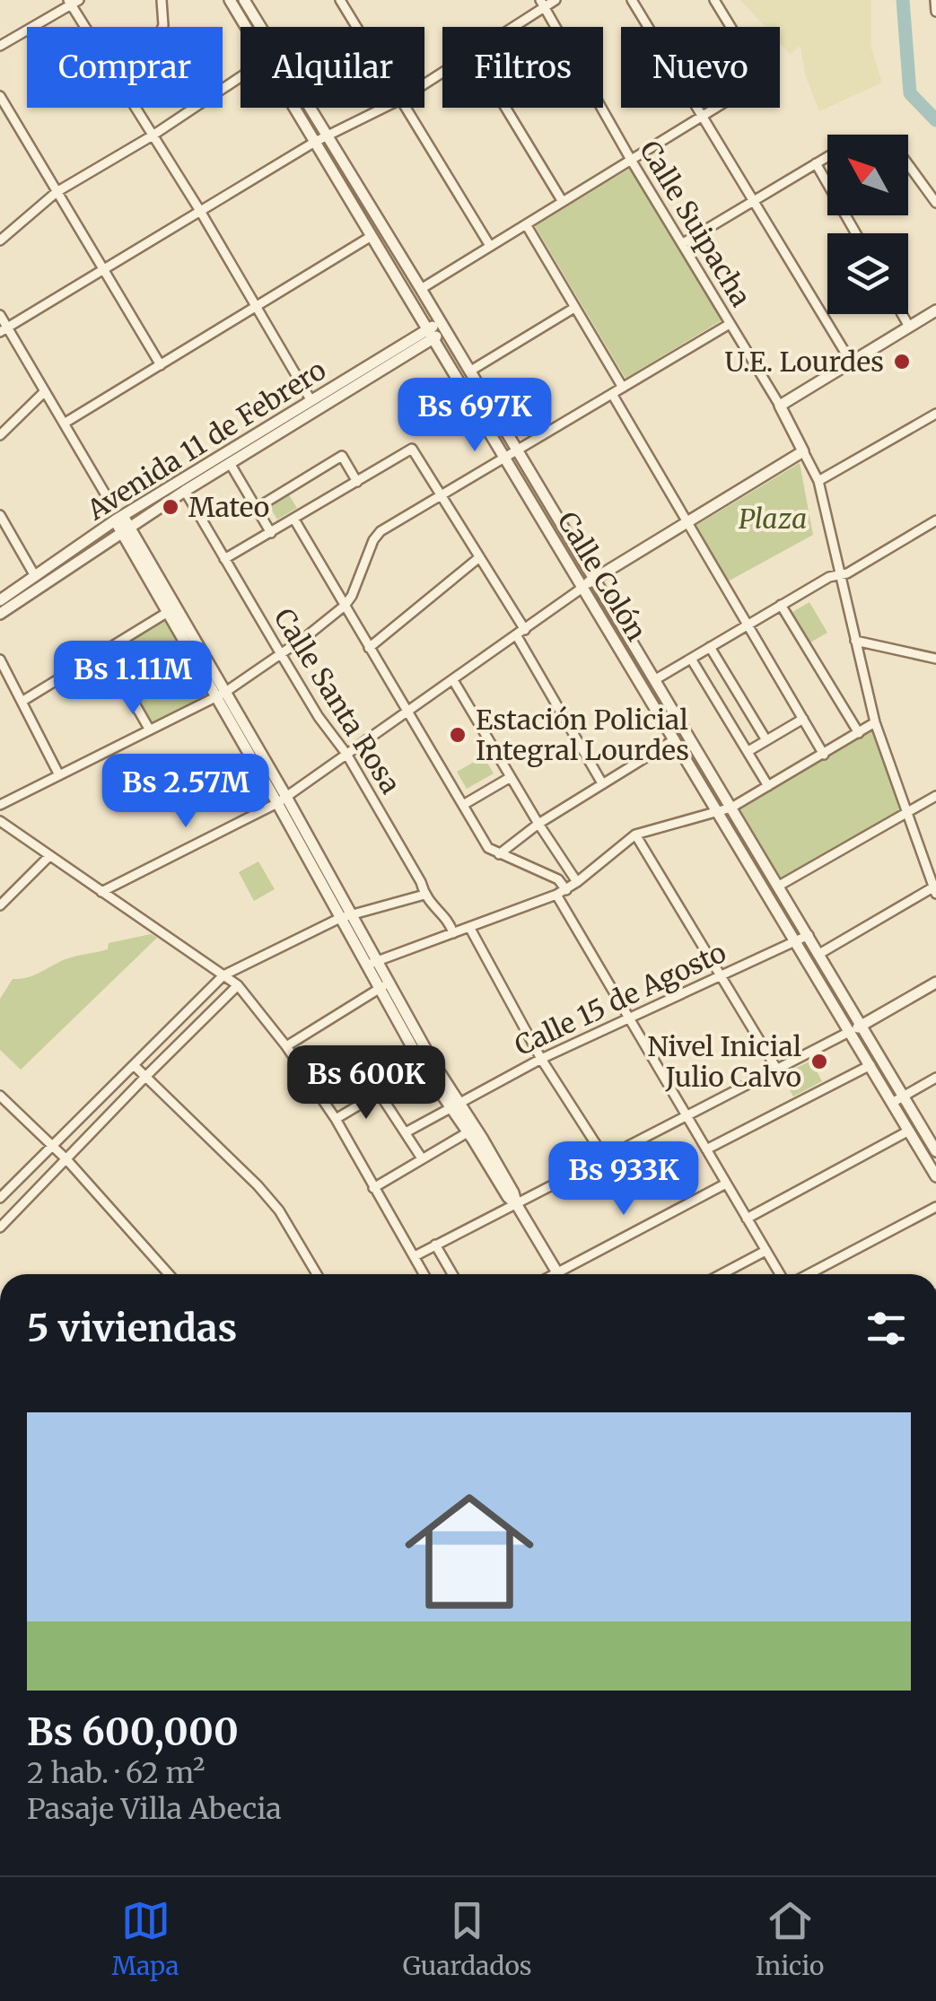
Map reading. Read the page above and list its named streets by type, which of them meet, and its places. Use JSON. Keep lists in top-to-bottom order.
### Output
{
  "streets": {
    "street": [
      "Calle Suipacha",
      "Avenida 11 de Febrero",
      "Calle Colón",
      "Calle Santa Rosa",
      "Calle 15 de Agosto"
    ]
  },
  "crossings": [
    ["Avenida 11 de Febrero", "Calle Colón"],
    ["Avenida 11 de Febrero", "Calle Santa Rosa"],
    ["Calle Colón", "Calle 15 de Agosto"]
  ],
  "parks": ["Plaza"],
  "places": [
    "U.E. Lourdes",
    "Mateo",
    "Estación Policial Integral Lourdes",
    "Nivel Inicial Julio Calvo"
  ],
  "north": "top left",
  "page": {
    "chip": [
      "Comprar",
      "Alquilar",
      "Filtros",
      "Nuevo"
    ],
    "price": [
      "Bs 697K",
      "Bs 1.11M",
      "Bs 2.57M",
      "Bs 600K",
      "Bs 933K"
    ],
    "heading": "5 viviendas",
    "list": [
      {
        "name": "Bs 600,000",
        "note": "2 hab. · 62 m² · Pasaje Villa Abecia"
      }
    ],
    "tabs": ["Mapa", "Guardados", "Inicio"]
  }
}
